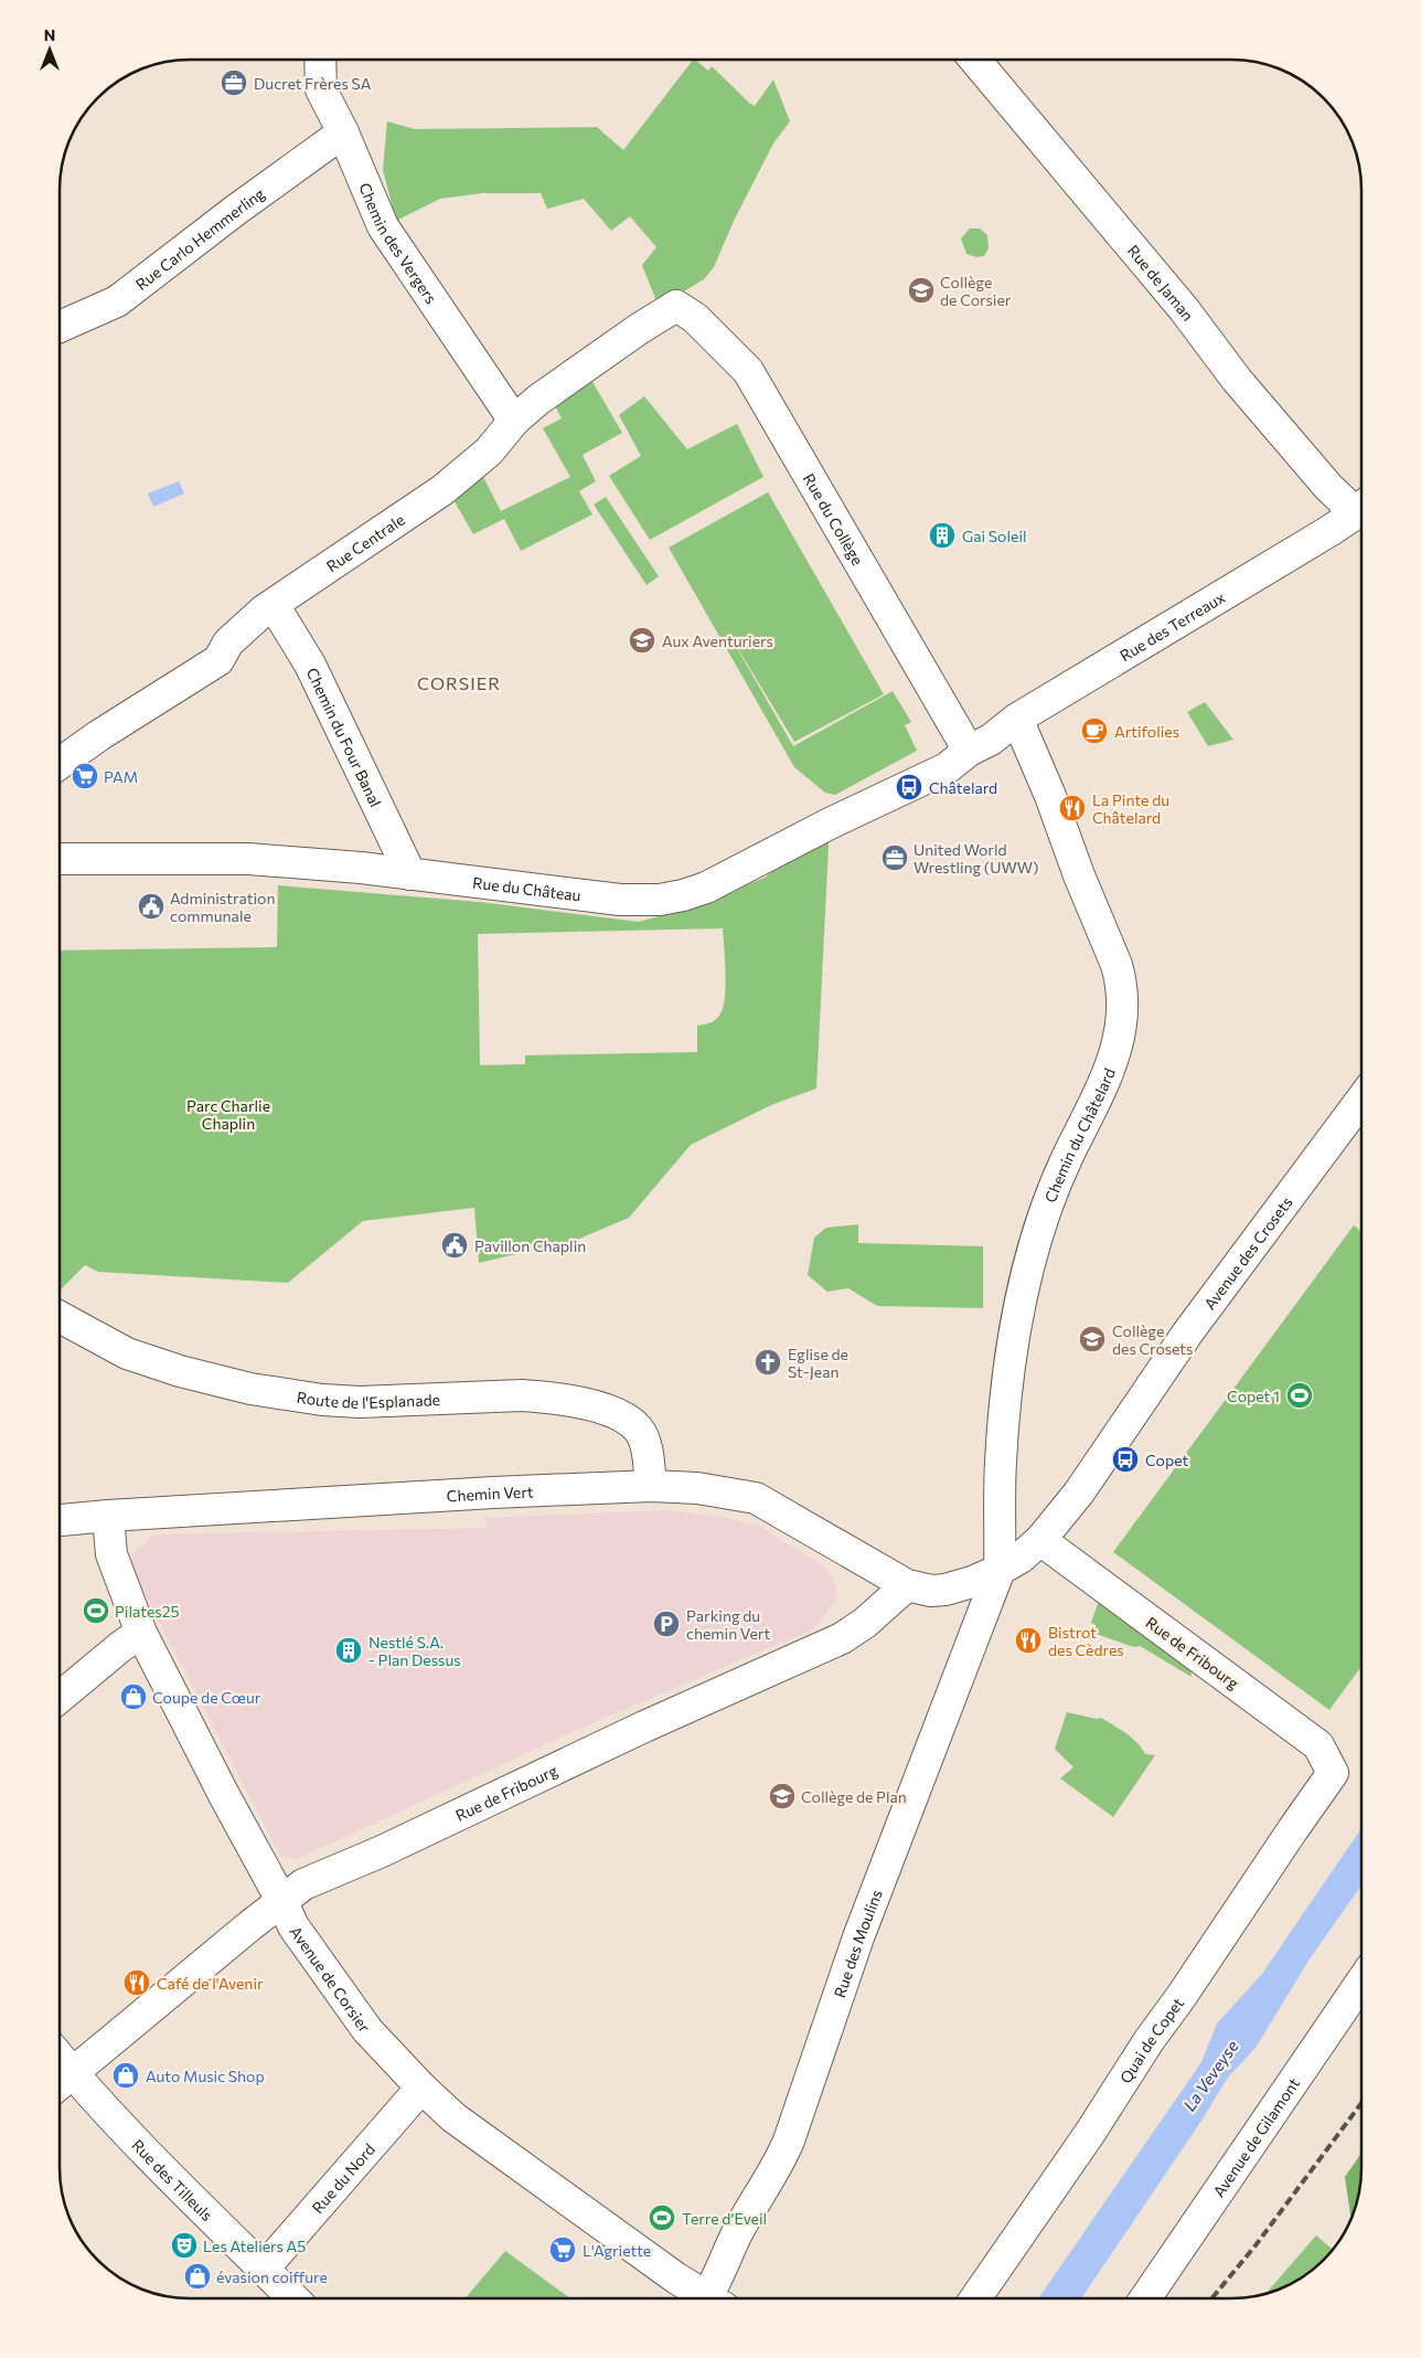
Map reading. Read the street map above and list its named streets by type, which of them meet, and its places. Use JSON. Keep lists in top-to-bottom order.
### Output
{
  "streets": {
    "street": [
      "Rue Carlo Hemmerling",
      "Chemin des Vergers",
      "Rue de Jaman",
      "Rue du Collège",
      "Rue Centrale",
      "Rue des Terreaux",
      "Chemin du Four Banal",
      "Rue du Château",
      "Chemin du Châtelard",
      "Avenue des Crosets",
      "Route de l'Esplanade",
      "Chemin Vert",
      "Rue de Fribourg",
      "Rue des Moulins",
      "Avenue de Corsier",
      "Quai de Copet",
      "Avenue de Gilamont",
      "Rue du Nord",
      "Rue des Tilleuls"
    ]
  },
  "crossings": [
    ["Rue Carlo Hemmerling", "Chemin des Vergers"],
    ["Chemin des Vergers", "Rue Centrale"],
    ["Rue du Collège", "Rue Centrale"],
    ["Rue du Collège", "Rue des Terreaux"],
    ["Rue du Collège", "Rue du Château"],
    ["Rue Centrale", "Chemin du Four Banal"],
    ["Rue des Terreaux", "Rue du Château"],
    ["Rue des Terreaux", "Chemin du Châtelard"],
    ["Chemin du Four Banal", "Rue du Château"],
    ["Chemin du Châtelard", "Avenue des Crosets"],
    ["Chemin du Châtelard", "Rue des Moulins"],
    ["Avenue des Crosets", "Rue de Fribourg"],
    ["Avenue des Crosets", "Rue des Moulins"],
    ["Route de l'Esplanade", "Chemin Vert"],
    ["Chemin Vert", "Rue de Fribourg"],
    ["Chemin Vert", "Avenue de Corsier"],
    ["Rue de Fribourg", "Avenue de Corsier"],
    ["Rue de Fribourg", "Quai de Copet"],
    ["Rue de Fribourg", "Rue des Tilleuls"],
    ["Avenue de Corsier", "Rue du Nord"],
    ["Rue du Nord", "Rue des Tilleuls"]
  ],
  "districts": ["CORSIER"],
  "water": ["La Veveyse"],
  "parks": ["Parc Charlie Chaplin"],
  "places": {
    "office": ["Ducret Frères SA", "United World Wrestling (UWW)"],
    "school or university": [
      "Collège de Corsier",
      "Aux Aventuriers",
      "Collège des Crosets",
      "Collège de Plan"
    ],
    "building": ["Gai Soleil", "Nestlé S.A. - Plan Dessus"],
    "cafe": ["Artifolies"],
    "supermarket": ["PAM", "L'Agriette"],
    "bus stop": ["Châtelard", "Copet"],
    "restaurant": ["La Pinte du Châtelard", "Bistrot des Cèdres", "Café de l'Avenir"],
    "public building": ["Administration communale", "Pavillon Chaplin"],
    "church": ["Eglise de St-Jean"],
    "sports": ["Copet 1", "Pilates25", "Terre d’Eveil"],
    "parking": ["Parking du chemin Vert"],
    "shop": ["Coupe de Cœur", "Auto Music Shop", "évasion coiffure"],
    "theatre": ["Les Ateliers A5"]
  },
  "north": "top"
}
